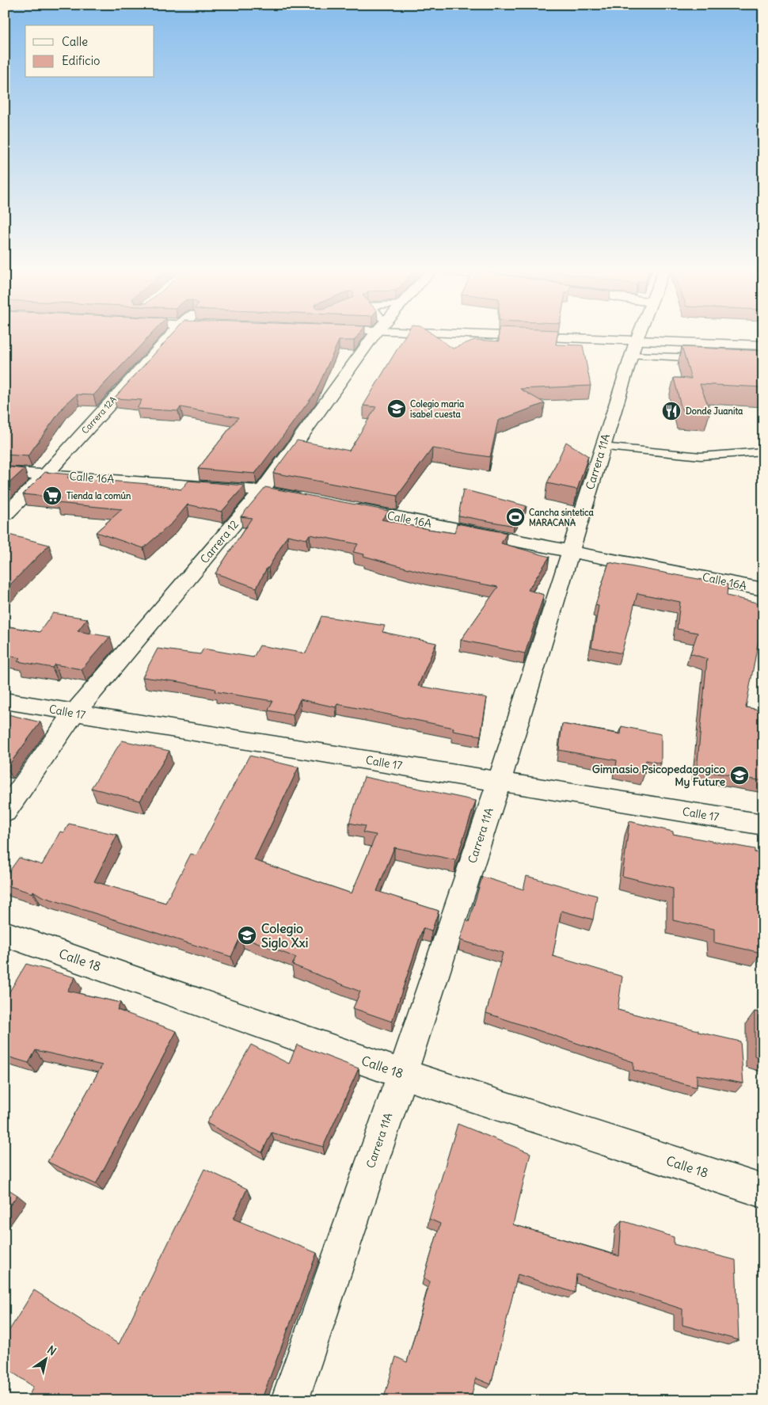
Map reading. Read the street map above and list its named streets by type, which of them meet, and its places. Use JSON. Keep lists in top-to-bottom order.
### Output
{
  "streets": {
    "main road": [
      "Carrera 12A",
      "Carrera 11A",
      "Calle 16A",
      "Carrera 12",
      "Calle 17",
      "Calle 18"
    ]
  },
  "crossings": [
    ["Carrera 12A", "Calle 16A"],
    ["Carrera 11A", "Calle 16A"],
    ["Carrera 11A", "Calle 17"],
    ["Carrera 11A", "Calle 18"],
    ["Calle 16A", "Carrera 12"],
    ["Carrera 12", "Calle 17"]
  ],
  "places": {
    "school or university": ["Colegio maria isabel cuesta", "Gimnasio Psicopedagogico My Future", "Colegio Siglo Xxi"],
    "restaurant": ["Donde Juanita"],
    "supermarket": ["Tienda la común"],
    "sports": ["Cancha sintetica MARACANA"]
  },
  "legend": ["Calle", "Edificio"],
  "north": "top right"
}
